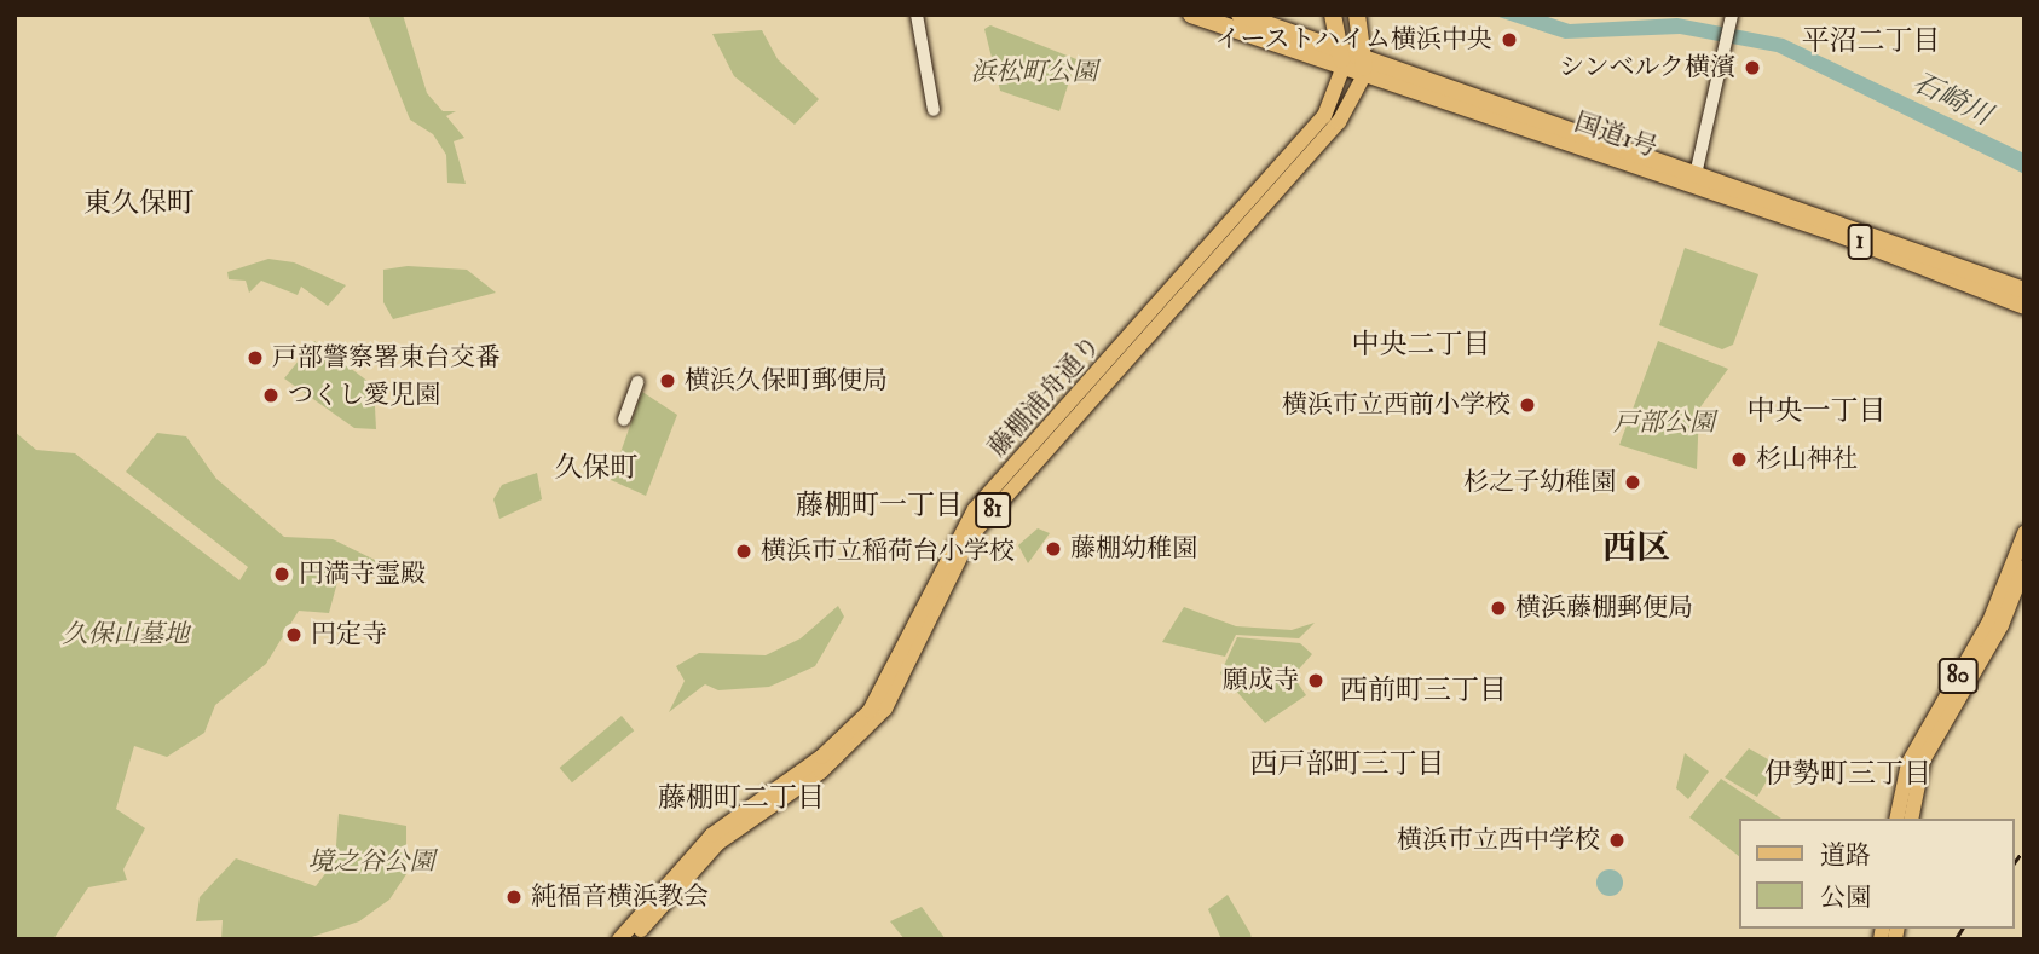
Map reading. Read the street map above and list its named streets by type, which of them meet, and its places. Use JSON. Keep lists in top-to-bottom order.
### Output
{
  "streets": {
    "highway": ["国道1号", "1"],
    "main road": ["藤棚浦舟通り", "81", "80"]
  },
  "crossings": [
    ["国道1号", "藤棚浦舟通り"]
  ],
  "districts": [
    "平沼二丁目",
    "東久保町",
    "中央二丁目",
    "中央一丁目",
    "久保町",
    "藤棚町一丁目",
    "西区",
    "西前町三丁目",
    "西戸部町三丁目",
    "伊勢町三丁目",
    "藤棚町二丁目"
  ],
  "water": ["石崎川"],
  "parks": [
    "浜松町公園",
    "戸部公園",
    "久保山墓地",
    "境之谷公園"
  ],
  "places": [
    "イーストハイム横浜中央",
    "シンベルク横濱",
    "戸部警察署東台交番",
    "横浜久保町郵便局",
    "つくし愛児園",
    "横浜市立西前小学校",
    "杉山神社",
    "杉之子幼稚園",
    "藤棚幼稚園",
    "横浜市立稲荷台小学校",
    "円満寺霊殿",
    "横浜藤棚郵便局",
    "円定寺",
    "願成寺",
    "横浜市立西中学校",
    "純福音横浜教会"
  ],
  "legend": ["道路", "公園"]
}
